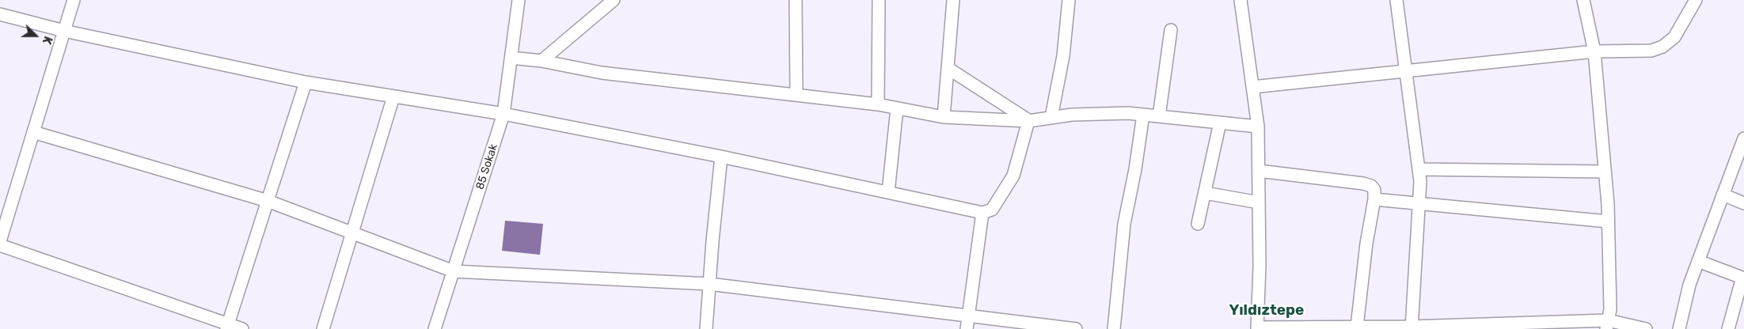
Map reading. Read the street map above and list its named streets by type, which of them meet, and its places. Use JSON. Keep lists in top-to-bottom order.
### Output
{
  "streets": {
    "street": ["85 Sokak"]
  },
  "districts": ["Yıldıztepe"],
  "north": "right"
}
